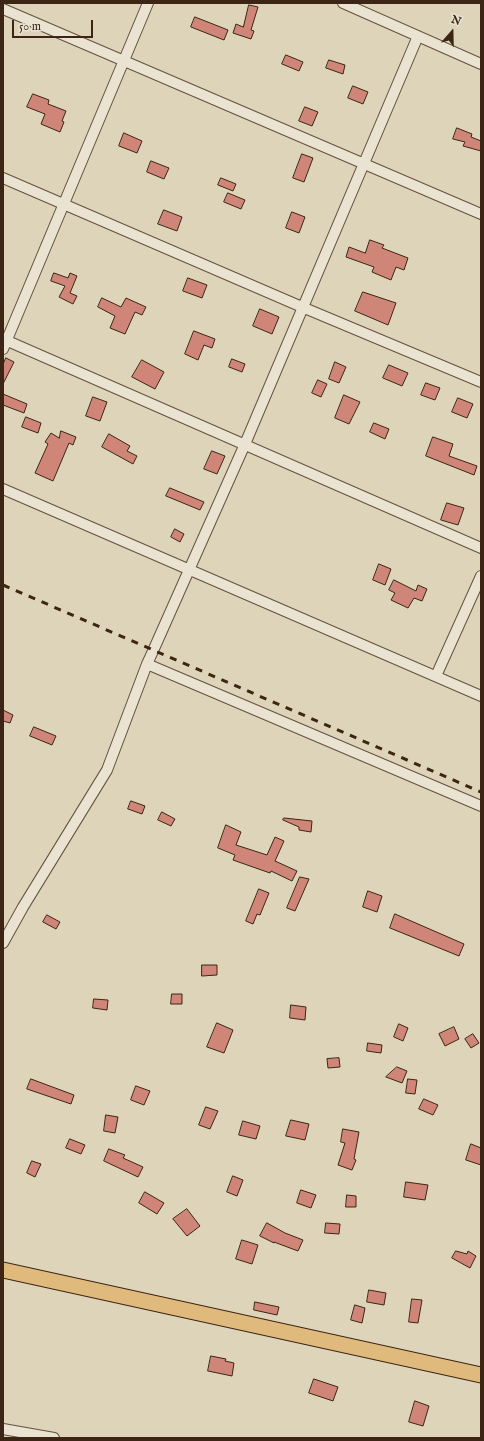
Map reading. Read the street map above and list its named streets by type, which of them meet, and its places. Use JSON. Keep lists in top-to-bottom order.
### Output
{
  "scale_bar": "50 m",
  "north": "top"
}
